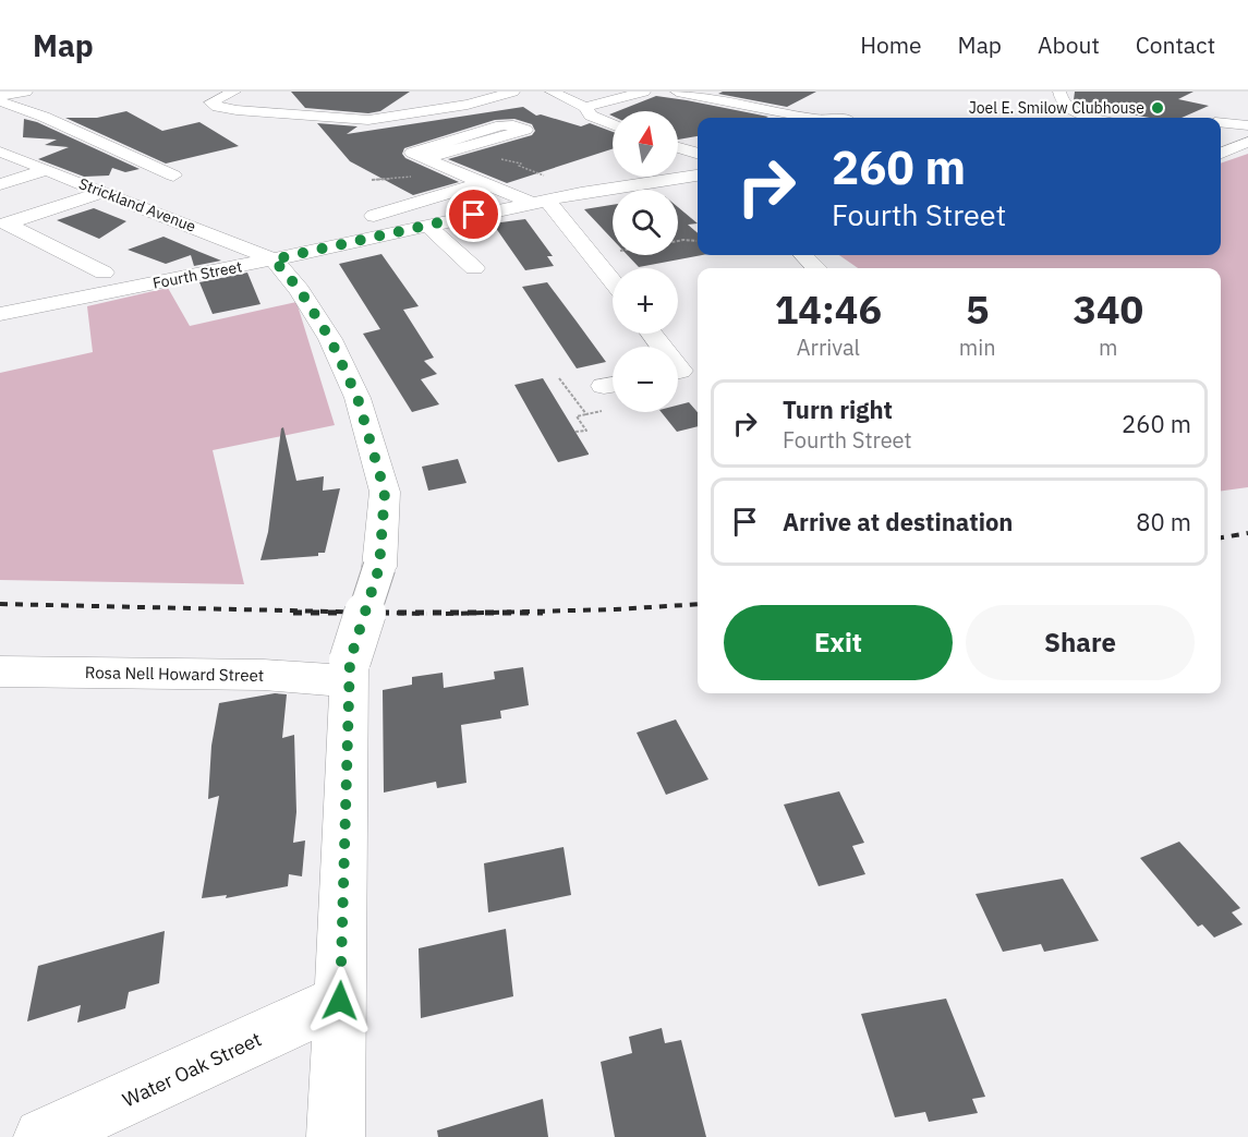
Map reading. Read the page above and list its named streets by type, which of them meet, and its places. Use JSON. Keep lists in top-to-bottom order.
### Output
{
  "streets": {
    "street": [
      "Strickland Avenue",
      "Fourth Street",
      "Rosa Nell Howard Street",
      "Water Oak Street"
    ]
  },
  "crossings": [
    ["Strickland Avenue", "Fourth Street"]
  ],
  "places": ["Joel E. Smilow Clubhouse"],
  "north": "top",
  "page": {
    "header": "Map",
    "nav": [
      "Home",
      "Map",
      "About",
      "Contact"
    ],
    "map_buttons": ["+", "−"],
    "turn": ["260 m", "Fourth Street"],
    "eta": [
      "14:46",
      "Arrival",
      "5",
      "min",
      "340",
      "m"
    ],
    "list": [
      {
        "name": "Turn right",
        "note": "Fourth Street",
        "value": "260 m"
      },
      {
        "name": "Arrive at destination",
        "value": "80 m"
      }
    ],
    "buttons": ["Exit", "Share"]
  }
}
